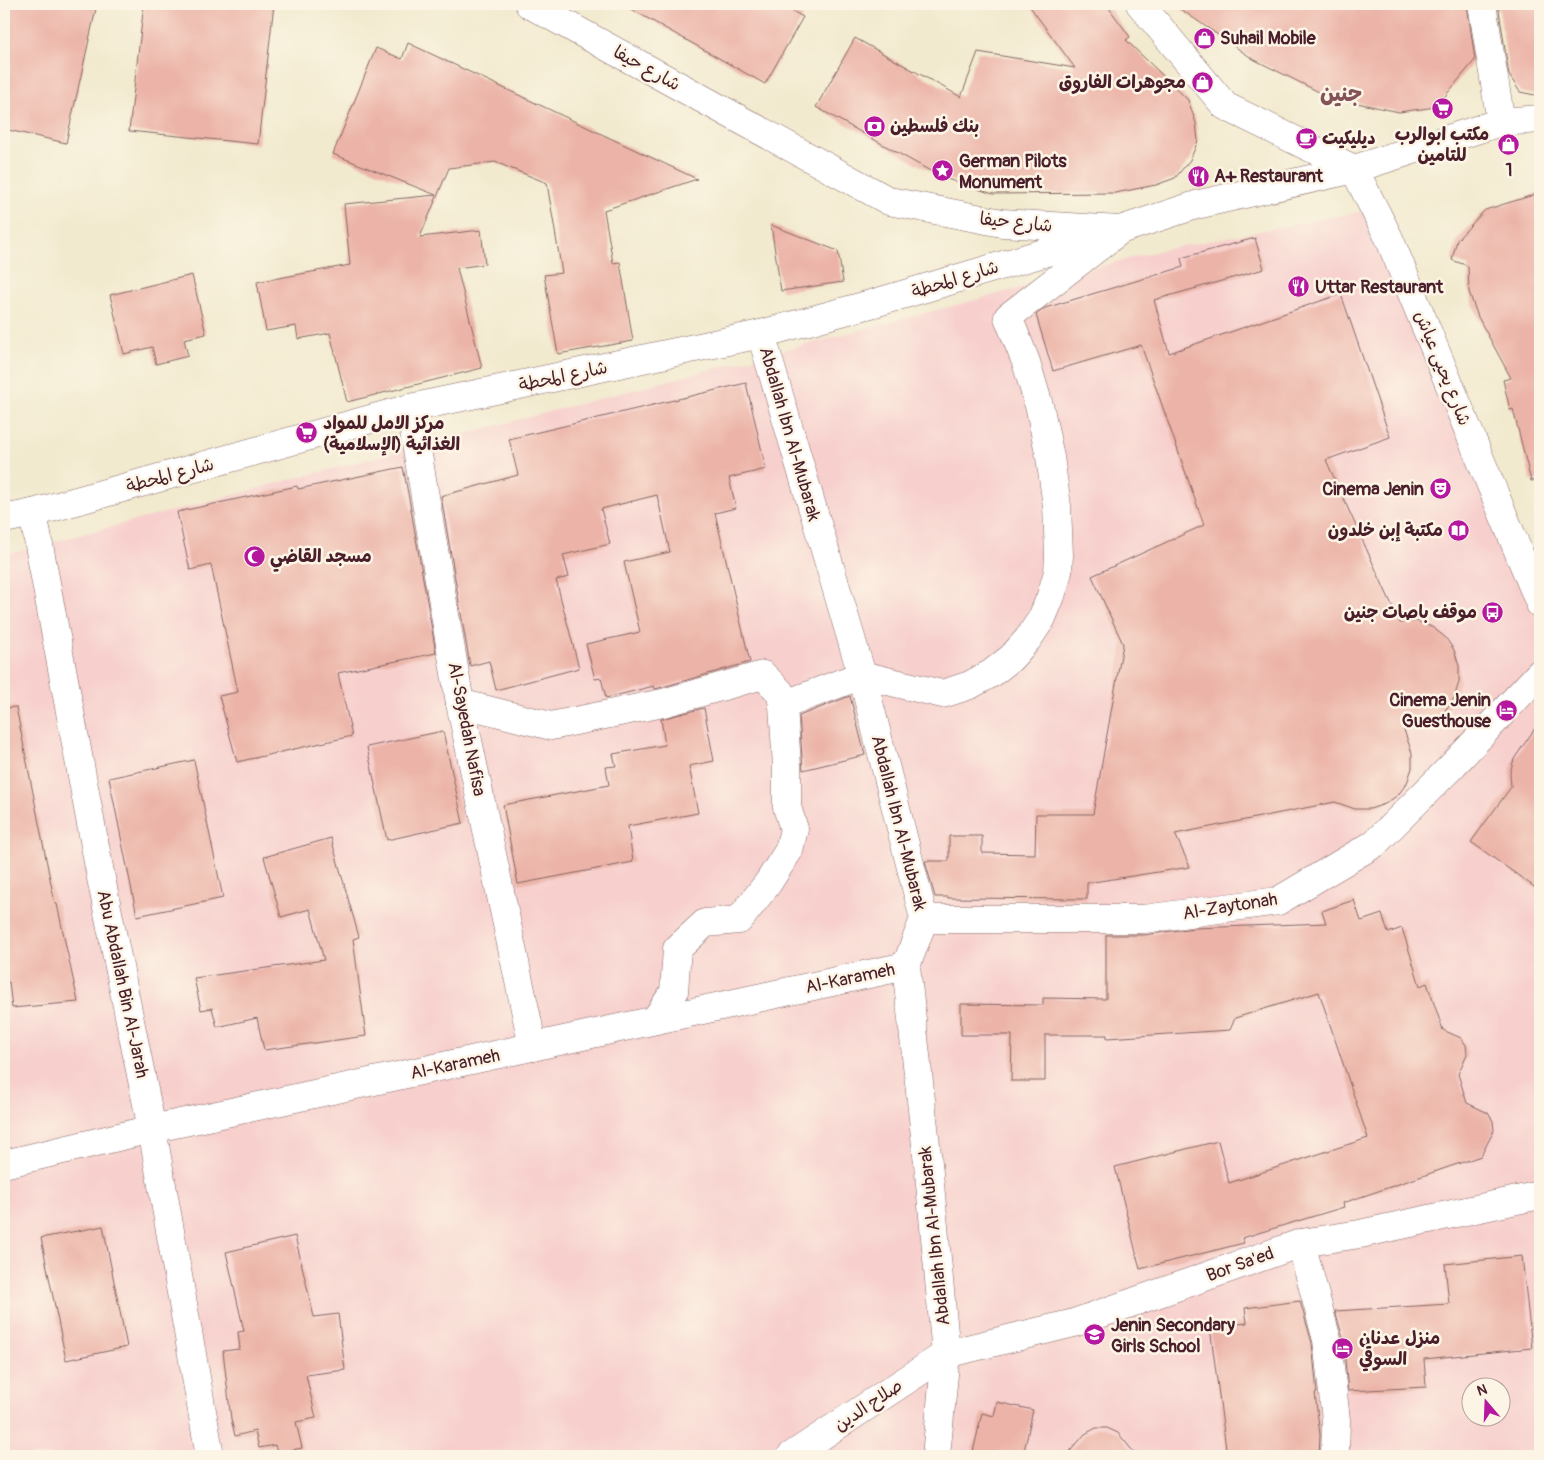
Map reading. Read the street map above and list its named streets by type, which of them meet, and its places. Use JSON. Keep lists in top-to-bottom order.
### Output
{
  "streets": {
    "street": [
      "شارع حيفا",
      "شارع المحطة",
      "شارع يحيى عياش",
      "Abdallah Ibn Al-Mubarak",
      "Al-Sayedah Nafisa",
      "Al-Zaytonah",
      "Al-Karameh",
      "Abu Abdallah Bin Al-Jarah",
      "Bor Sa'ed",
      "صلاح الدين"
    ]
  },
  "crossings": [
    ["شارع حيفا", "شارع المحطة"],
    ["شارع حيفا", "شارع يحيى عياش"],
    ["شارع المحطة", "Abdallah Ibn Al-Mubarak"],
    ["شارع المحطة", "Al-Sayedah Nafisa"],
    ["شارع المحطة", "Abu Abdallah Bin Al-Jarah"],
    ["Abdallah Ibn Al-Mubarak", "Al-Zaytonah"],
    ["Abdallah Ibn Al-Mubarak", "Al-Karameh"],
    ["Abdallah Ibn Al-Mubarak", "Bor Sa'ed"],
    ["Abdallah Ibn Al-Mubarak", "صلاح الدين"],
    ["Al-Sayedah Nafisa", "Al-Karameh"],
    ["Al-Karameh", "Abu Abdallah Bin Al-Jarah"],
    ["Bor Sa'ed", "صلاح الدين"]
  ],
  "districts": ["جنين"],
  "places": {
    "shop": ["Suhail Mobile", "مجوهرات الفاروق", "1"],
    "supermarket": ["مكتب ابوالرب للتامين", "مركز الامل للمواد الغذائية (الإسلامية)"],
    "bank": ["بنك فلسطين"],
    "cafe": ["ديليكيت"],
    "place": ["German Pilots Monument"],
    "restaurant": ["A+ Restaurant", "Uttar Restaurant"],
    "theatre": ["Cinema Jenin"],
    "library": ["مكتبة إبن خلدون"],
    "mosque": ["مسجد القاضي"],
    "bus stop": ["موقف باصات جنين"],
    "hotel": ["Cinema Jenin Guesthouse", "منزل عدنان السوقي"],
    "school or university": ["Jenin Secondary Girls School"]
  },
  "north": "top"
}
